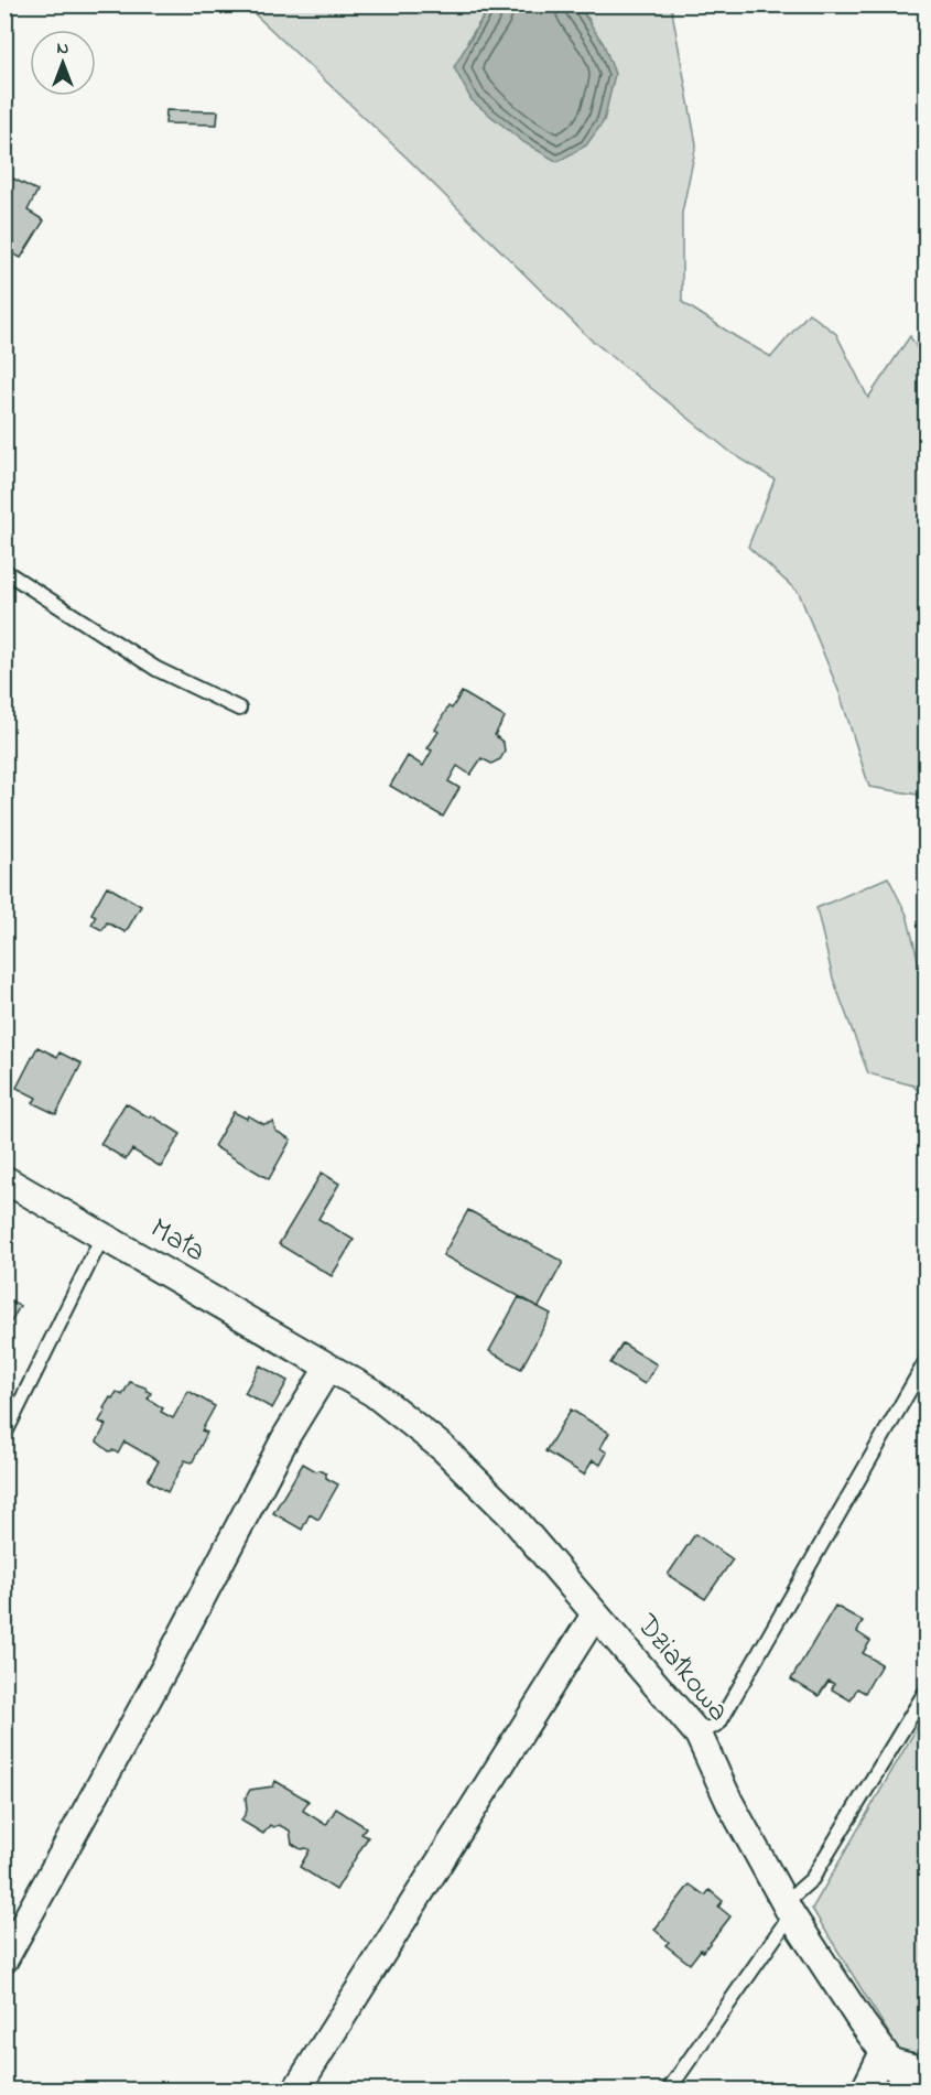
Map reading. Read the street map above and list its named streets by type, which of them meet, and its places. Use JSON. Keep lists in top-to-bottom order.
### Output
{
  "streets": {
    "street": ["Mała", "Działkowa"]
  },
  "crossings": [
    ["Mała", "Działkowa"]
  ],
  "north": "top"
}
